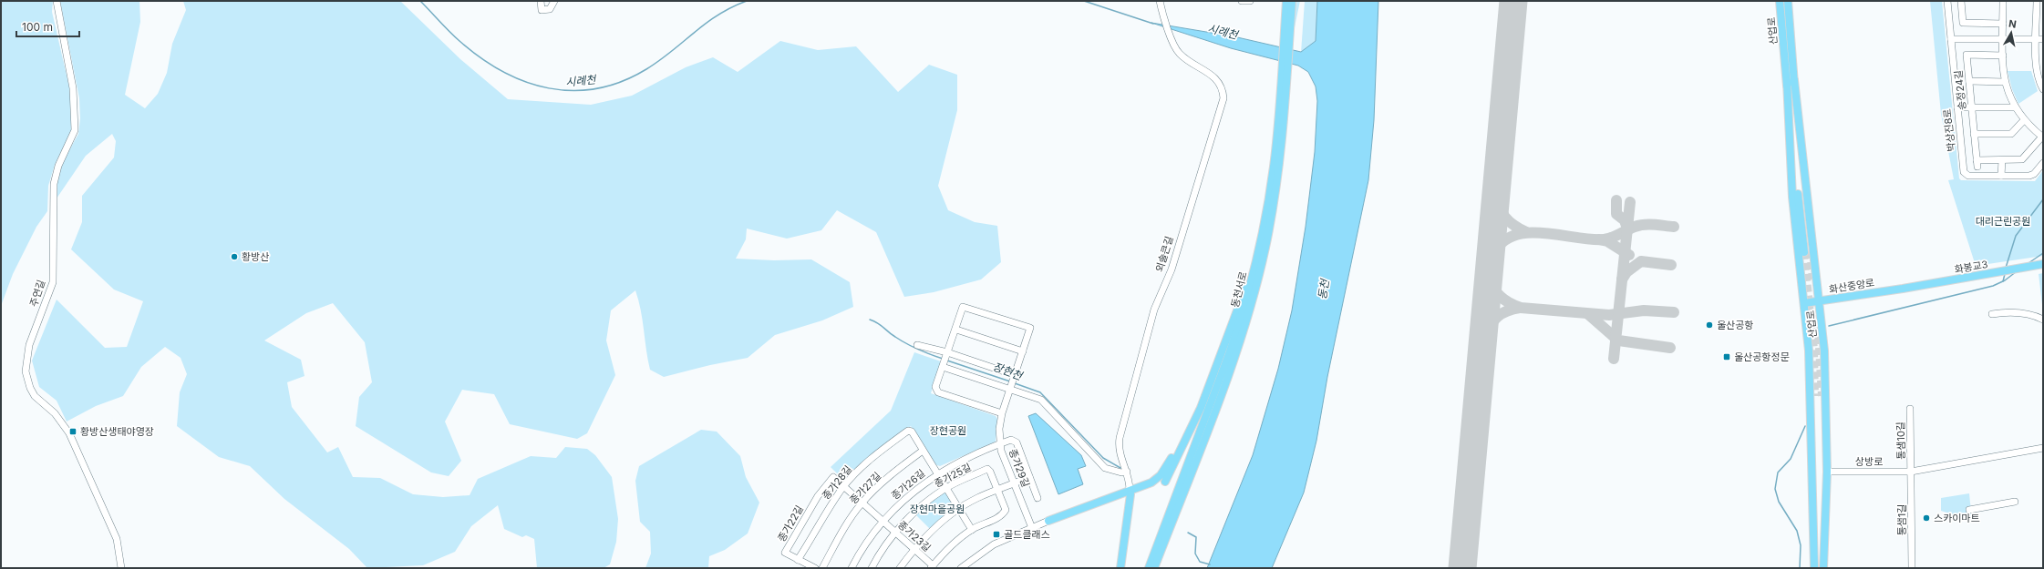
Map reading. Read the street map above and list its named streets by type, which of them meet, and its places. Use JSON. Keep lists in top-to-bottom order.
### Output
{
  "streets": {
    "main road": [
      "산업로",
      "화봉교3",
      "화산중앙로",
      "동천서로"
    ],
    "street": [
      "송정24길",
      "박상진8로",
      "외솔큰길",
      "주연길",
      "통샘10길",
      "상방로",
      "종가29길",
      "종가25길",
      "종가28길",
      "종가26길",
      "종가27길",
      "통샘1길",
      "종가22길",
      "종가23길"
    ]
  },
  "crossings": [
    ["산업로", "화산중앙로"],
    ["산업로", "상방로"],
    ["화봉교3", "화산중앙로"],
    ["통샘10길", "상방로"],
    ["통샘10길", "통샘1길"],
    ["상방로", "통샘1길"],
    ["종가29길", "종가26길"],
    ["종가25길", "종가23길"],
    ["종가28길", "종가27길"],
    ["종가28길", "종가22길"],
    ["종가28길", "종가23길"],
    ["종가26길", "종가23길"],
    ["종가27길", "종가23길"],
    ["종가22길", "종가23길"]
  ],
  "water": ["시례천", "동천", "장현천"],
  "parks": ["대리근린공원", "장현공원", "장현마을공원"],
  "places": {
    "other": ["황방산", "울산공항", "스카이마트"],
    "transit": ["울산공항정문", "황방산생태야영장", "골드클래스"]
  },
  "scale_bar": "100 m",
  "north": "top"
}
